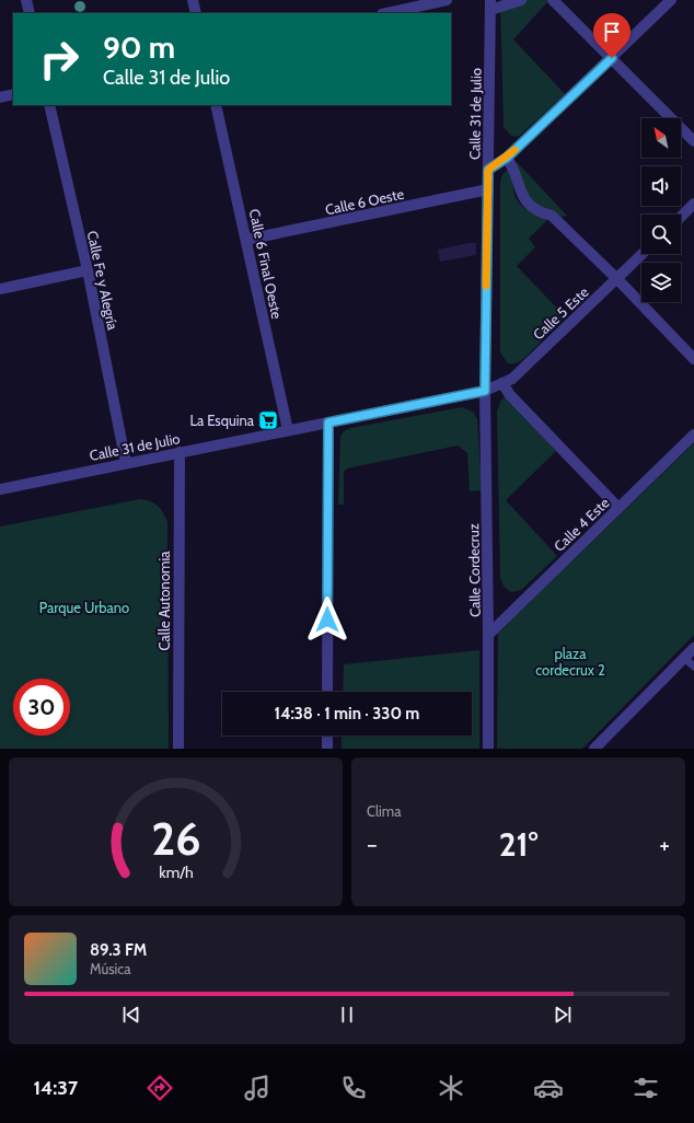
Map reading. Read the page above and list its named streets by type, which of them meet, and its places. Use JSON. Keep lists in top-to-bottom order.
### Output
{
  "streets": {
    "street": [
      "Calle 31 de Julio",
      "Calle 6 Oeste",
      "Calle 6 Final Oeste",
      "Calle Fe y Alegría",
      "Calle 5 Este",
      "Calle 4 Este",
      "Calle Cordecruz",
      "Calle Autonomia"
    ]
  },
  "crossings": [
    ["Calle 31 de Julio", "Calle 6 Oeste"],
    ["Calle 31 de Julio", "Calle 6 Final Oeste"],
    ["Calle 31 de Julio", "Calle Fe y Alegría"],
    ["Calle 31 de Julio", "Calle 5 Este"],
    ["Calle 31 de Julio", "Calle Cordecruz"],
    ["Calle 31 de Julio", "Calle Autonomia"],
    ["Calle 6 Oeste", "Calle 6 Final Oeste"],
    ["Calle 5 Este", "Calle Cordecruz"],
    ["Calle 4 Este", "Calle Cordecruz"]
  ],
  "parks": ["Parque Urbano", "plaza cordecrux 2"],
  "places": {
    "supermarket": ["La Esquina"]
  },
  "north": "top left",
  "page": {
    "turn": ["90 m", "Calle 31 de Julio"],
    "limit": "30",
    "trip": "14:38 · 1 min · 330 m",
    "tile": "Clima",
    "heat": ["−", "21°", "+"],
    "song": ["89.3 FM", "Música"],
    "tabs": "14:37",
    "gauge": ["26", "km/h"]
  }
}
